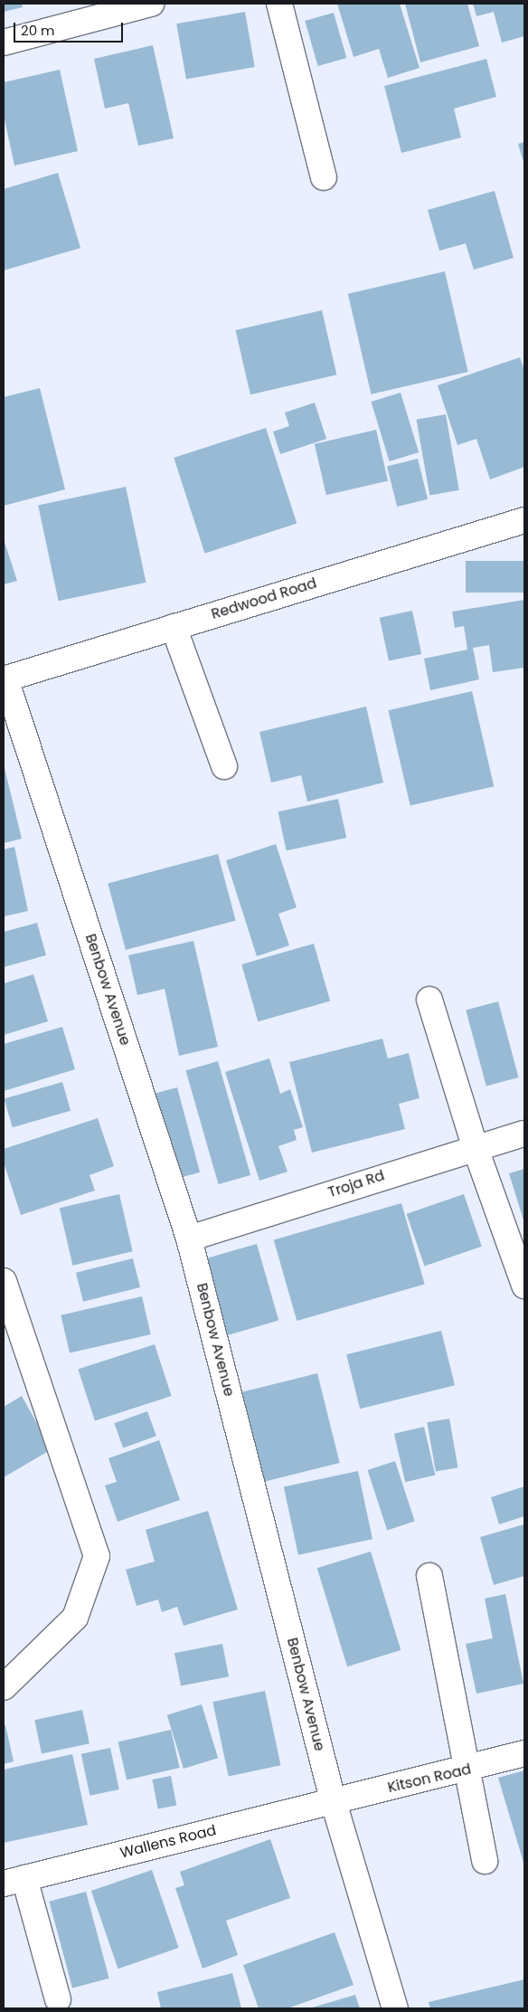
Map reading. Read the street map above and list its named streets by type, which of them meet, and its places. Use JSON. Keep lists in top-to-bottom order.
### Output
{
  "streets": {
    "street": [
      "Redwood Road",
      "Benbow Avenue",
      "Troja Rd",
      "Kitson Road",
      "Wallens Road"
    ]
  },
  "crossings": [
    ["Redwood Road", "Benbow Avenue"],
    ["Benbow Avenue", "Troja Rd"],
    ["Benbow Avenue", "Kitson Road"],
    ["Benbow Avenue", "Wallens Road"],
    ["Kitson Road", "Wallens Road"]
  ],
  "scale_bar": "20 m"
}
